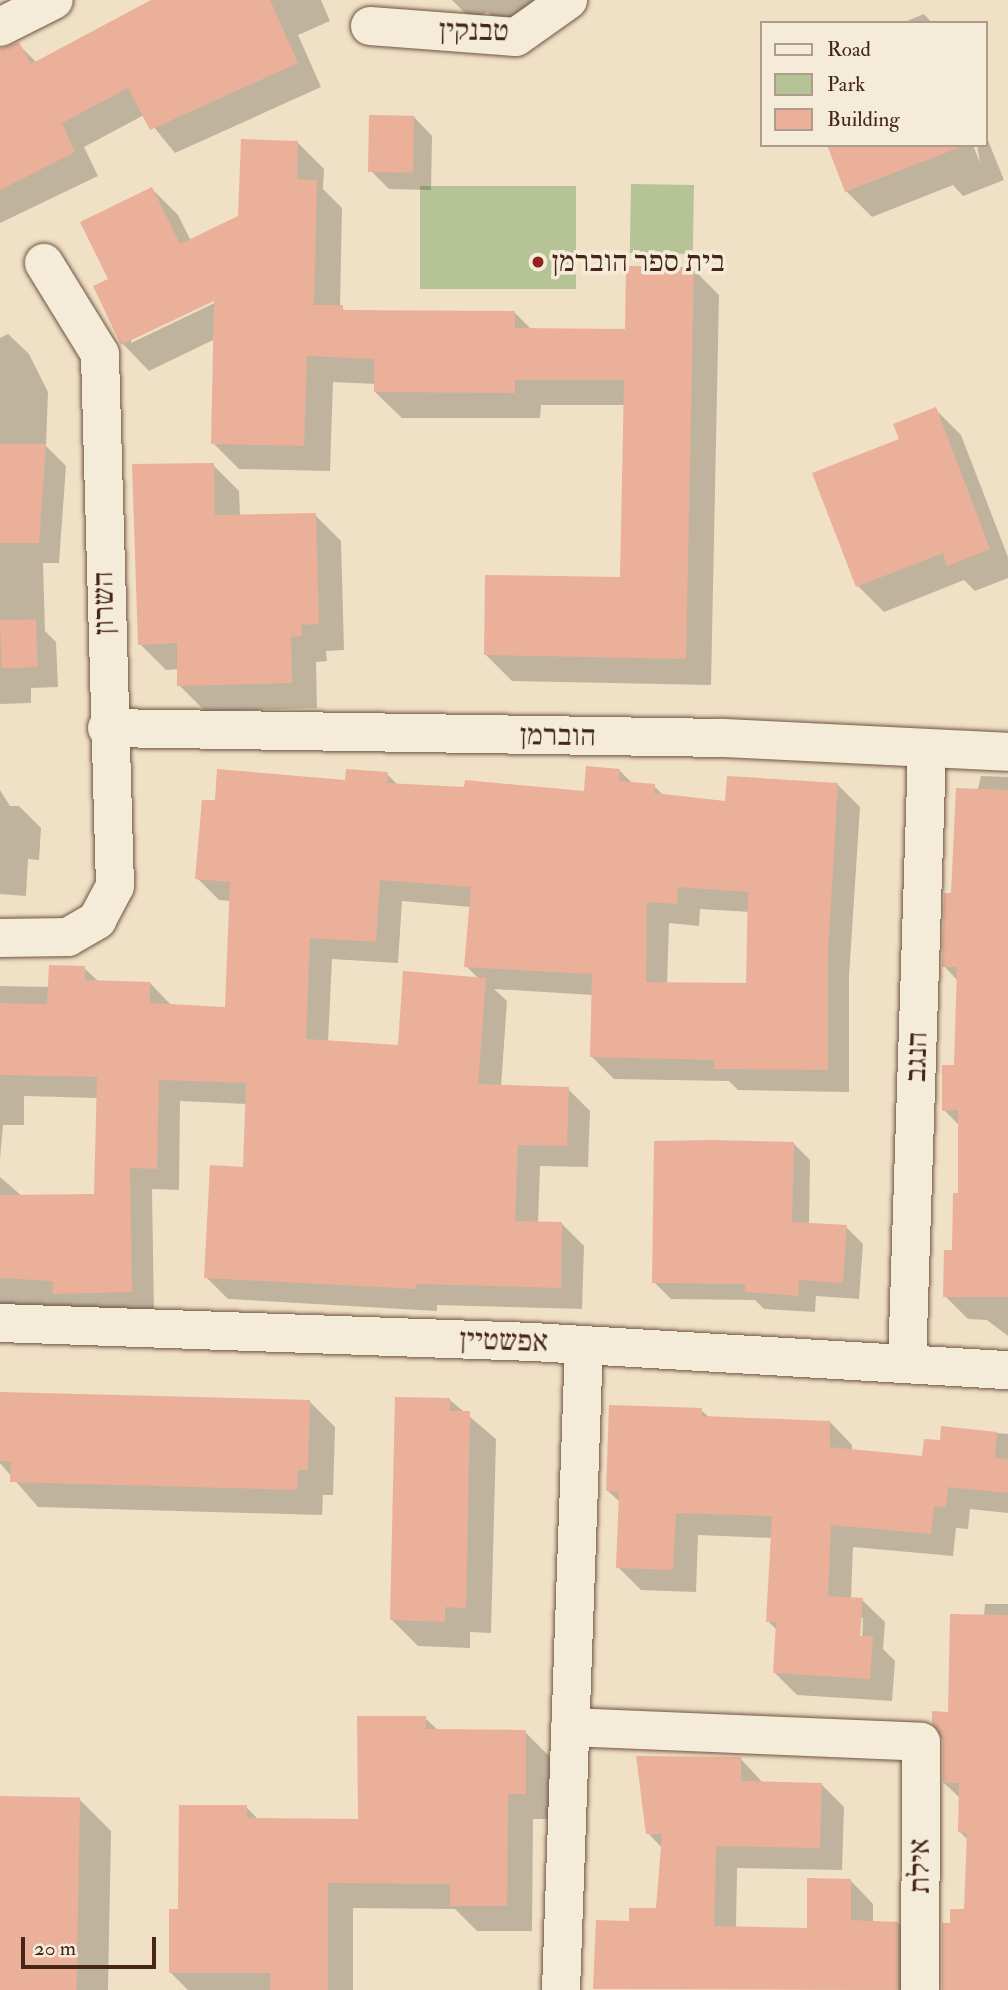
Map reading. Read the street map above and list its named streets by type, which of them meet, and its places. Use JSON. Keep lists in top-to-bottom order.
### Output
{
  "streets": {
    "street": [
      "טבנקין",
      "השרון",
      "הוברמן",
      "הנגב",
      "אפשטיין",
      "אילת"
    ]
  },
  "crossings": [
    ["השרון", "הוברמן"],
    ["הוברמן", "הנגב"],
    ["הנגב", "אפשטיין"]
  ],
  "places": ["בית ספר הוברמן"],
  "legend": ["Road", "Park", "Building"],
  "scale_bar": "20 m"
}
